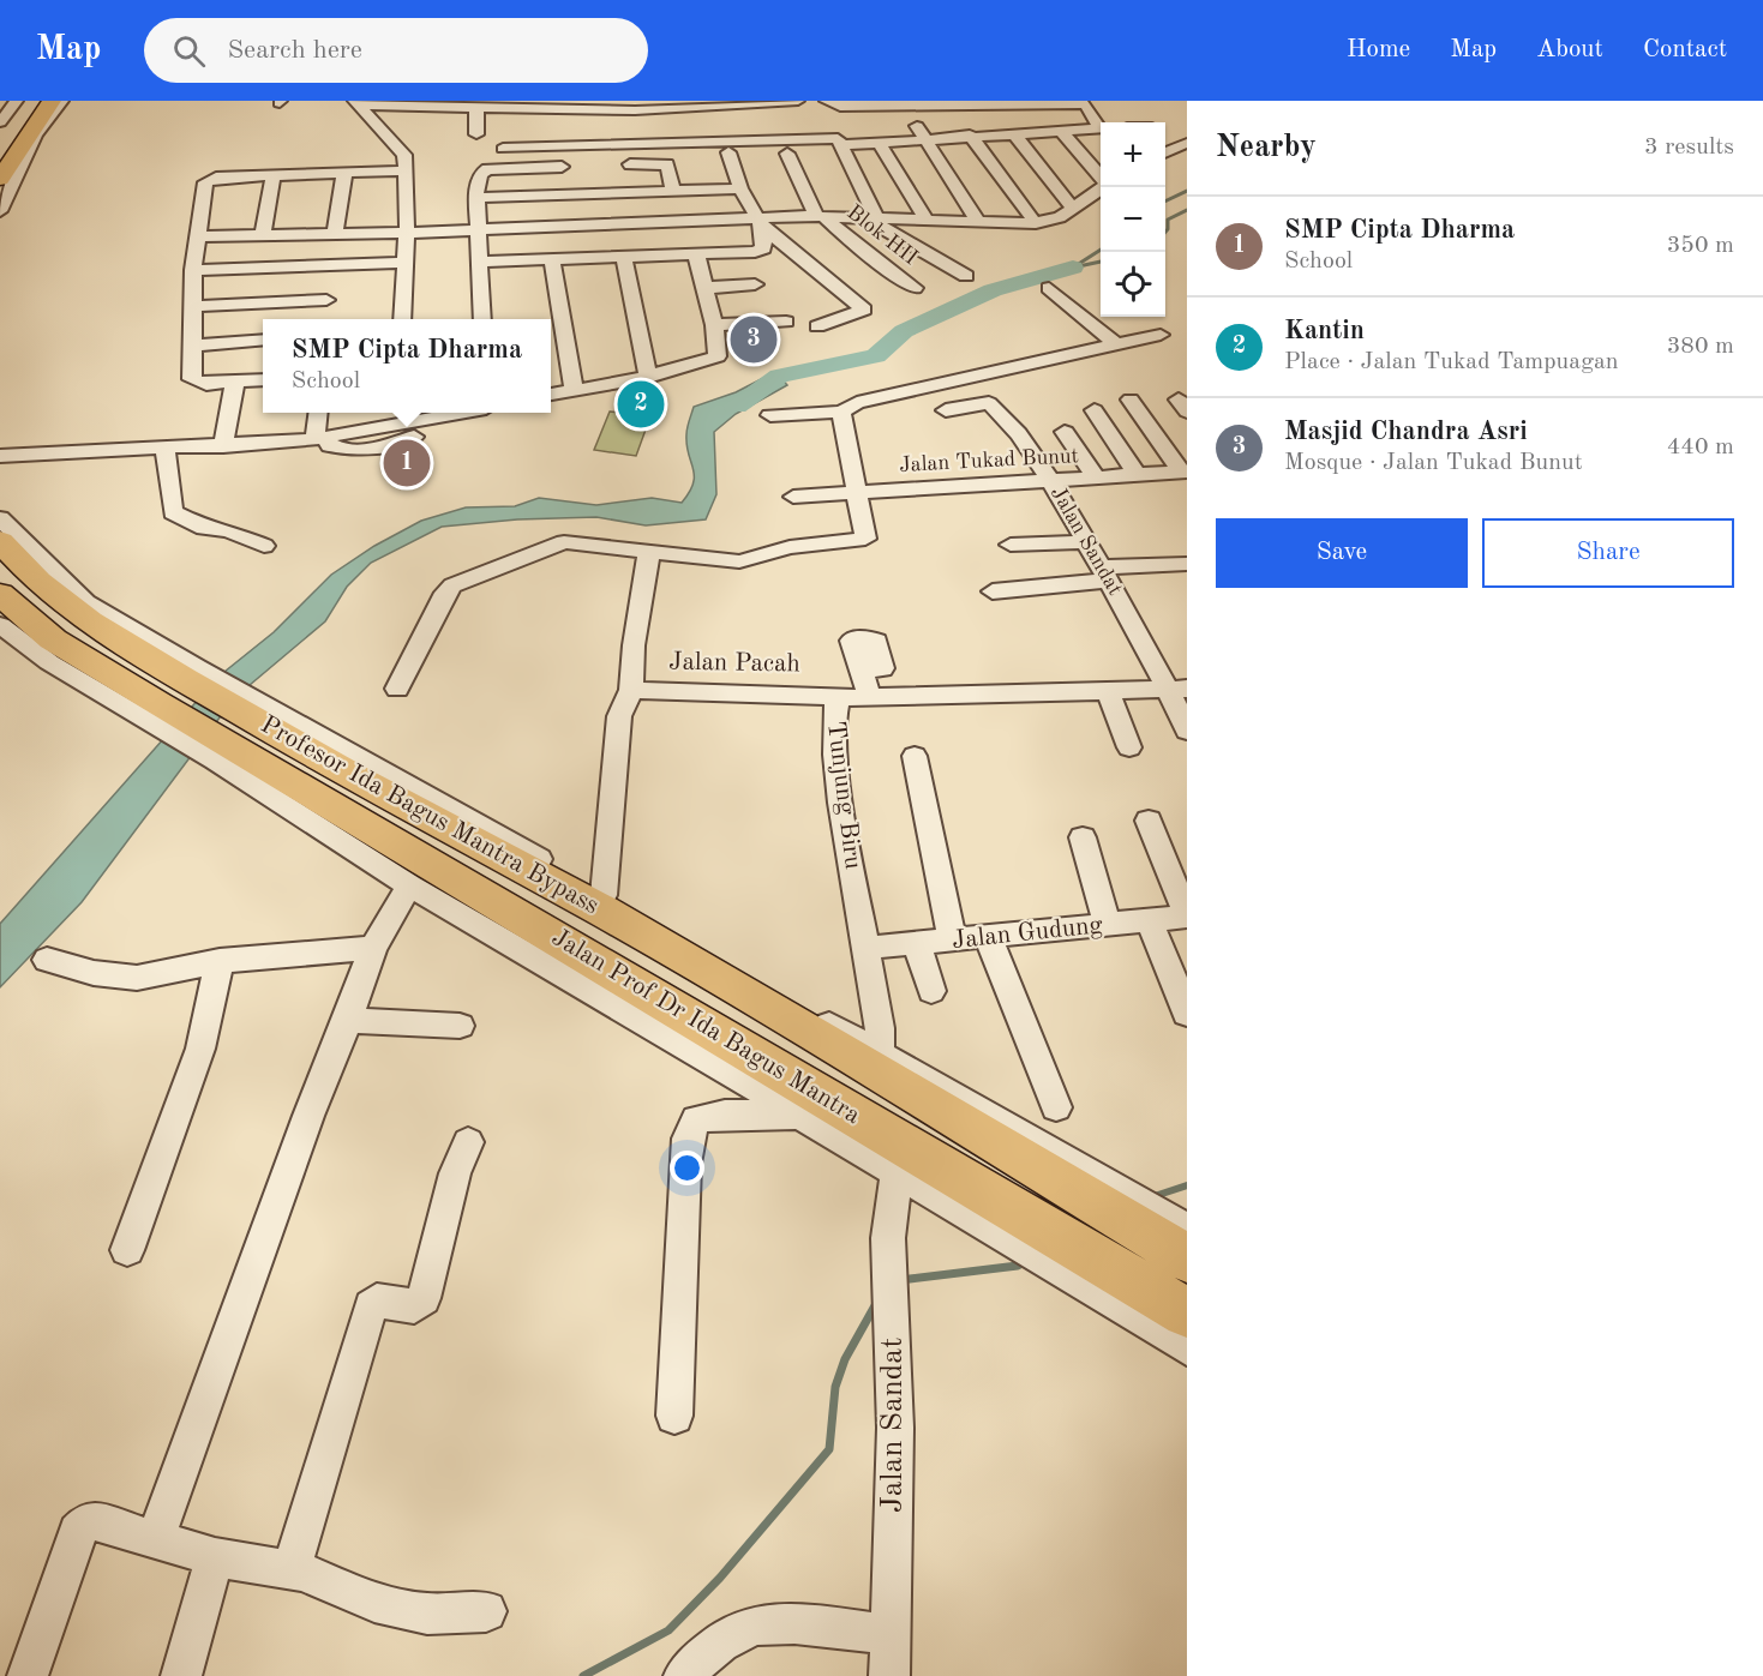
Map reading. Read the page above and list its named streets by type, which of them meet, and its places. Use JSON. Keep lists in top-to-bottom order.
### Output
{
  "streets": {
    "highway": ["Profesor Ida Bagus Mantra Bypass", "Jalan Prof Dr Ida Bagus Mantra"],
    "street": [
      "Blok HII",
      "Jalan Tukad Bunut",
      "Jalan Sandat",
      "Jalan Pacah",
      "Tunjung Biru",
      "Jalan Gudung"
    ]
  },
  "crossings": [
    ["Jalan Tukad Bunut", "Jalan Sandat"],
    ["Jalan Sandat", "Tunjung Biru"],
    ["Jalan Pacah", "Tunjung Biru"],
    ["Tunjung Biru", "Profesor Ida Bagus Mantra Bypass"],
    ["Tunjung Biru", "Jalan Gudung"],
    ["Tunjung Biru", "Jalan Prof Dr Ida Bagus Mantra"],
    ["Profesor Ida Bagus Mantra Bypass", "Jalan Prof Dr Ida Bagus Mantra"]
  ],
  "page": {
    "header": "Map",
    "search": "Search here",
    "nav": [
      "Home",
      "Map",
      "About",
      "Contact"
    ],
    "heading": ["Nearby", "3 results"],
    "map_buttons": ["+", "−"],
    "list": [
      {
        "mark": "1",
        "name": "SMP Cipta Dharma",
        "note": "School",
        "value": "350 m"
      },
      {
        "mark": "2",
        "name": "Kantin",
        "note": "Place · Jalan Tukad Tampuagan",
        "value": "380 m"
      },
      {
        "mark": "3",
        "name": "Masjid Chandra Asri",
        "note": "Mosque · Jalan Tukad Bunut",
        "value": "440 m"
      }
    ],
    "pins": ["3", "2", "1"],
    "popup": ["SMP Cipta Dharma", "School"],
    "buttons": ["Save", "Share"]
  }
}
